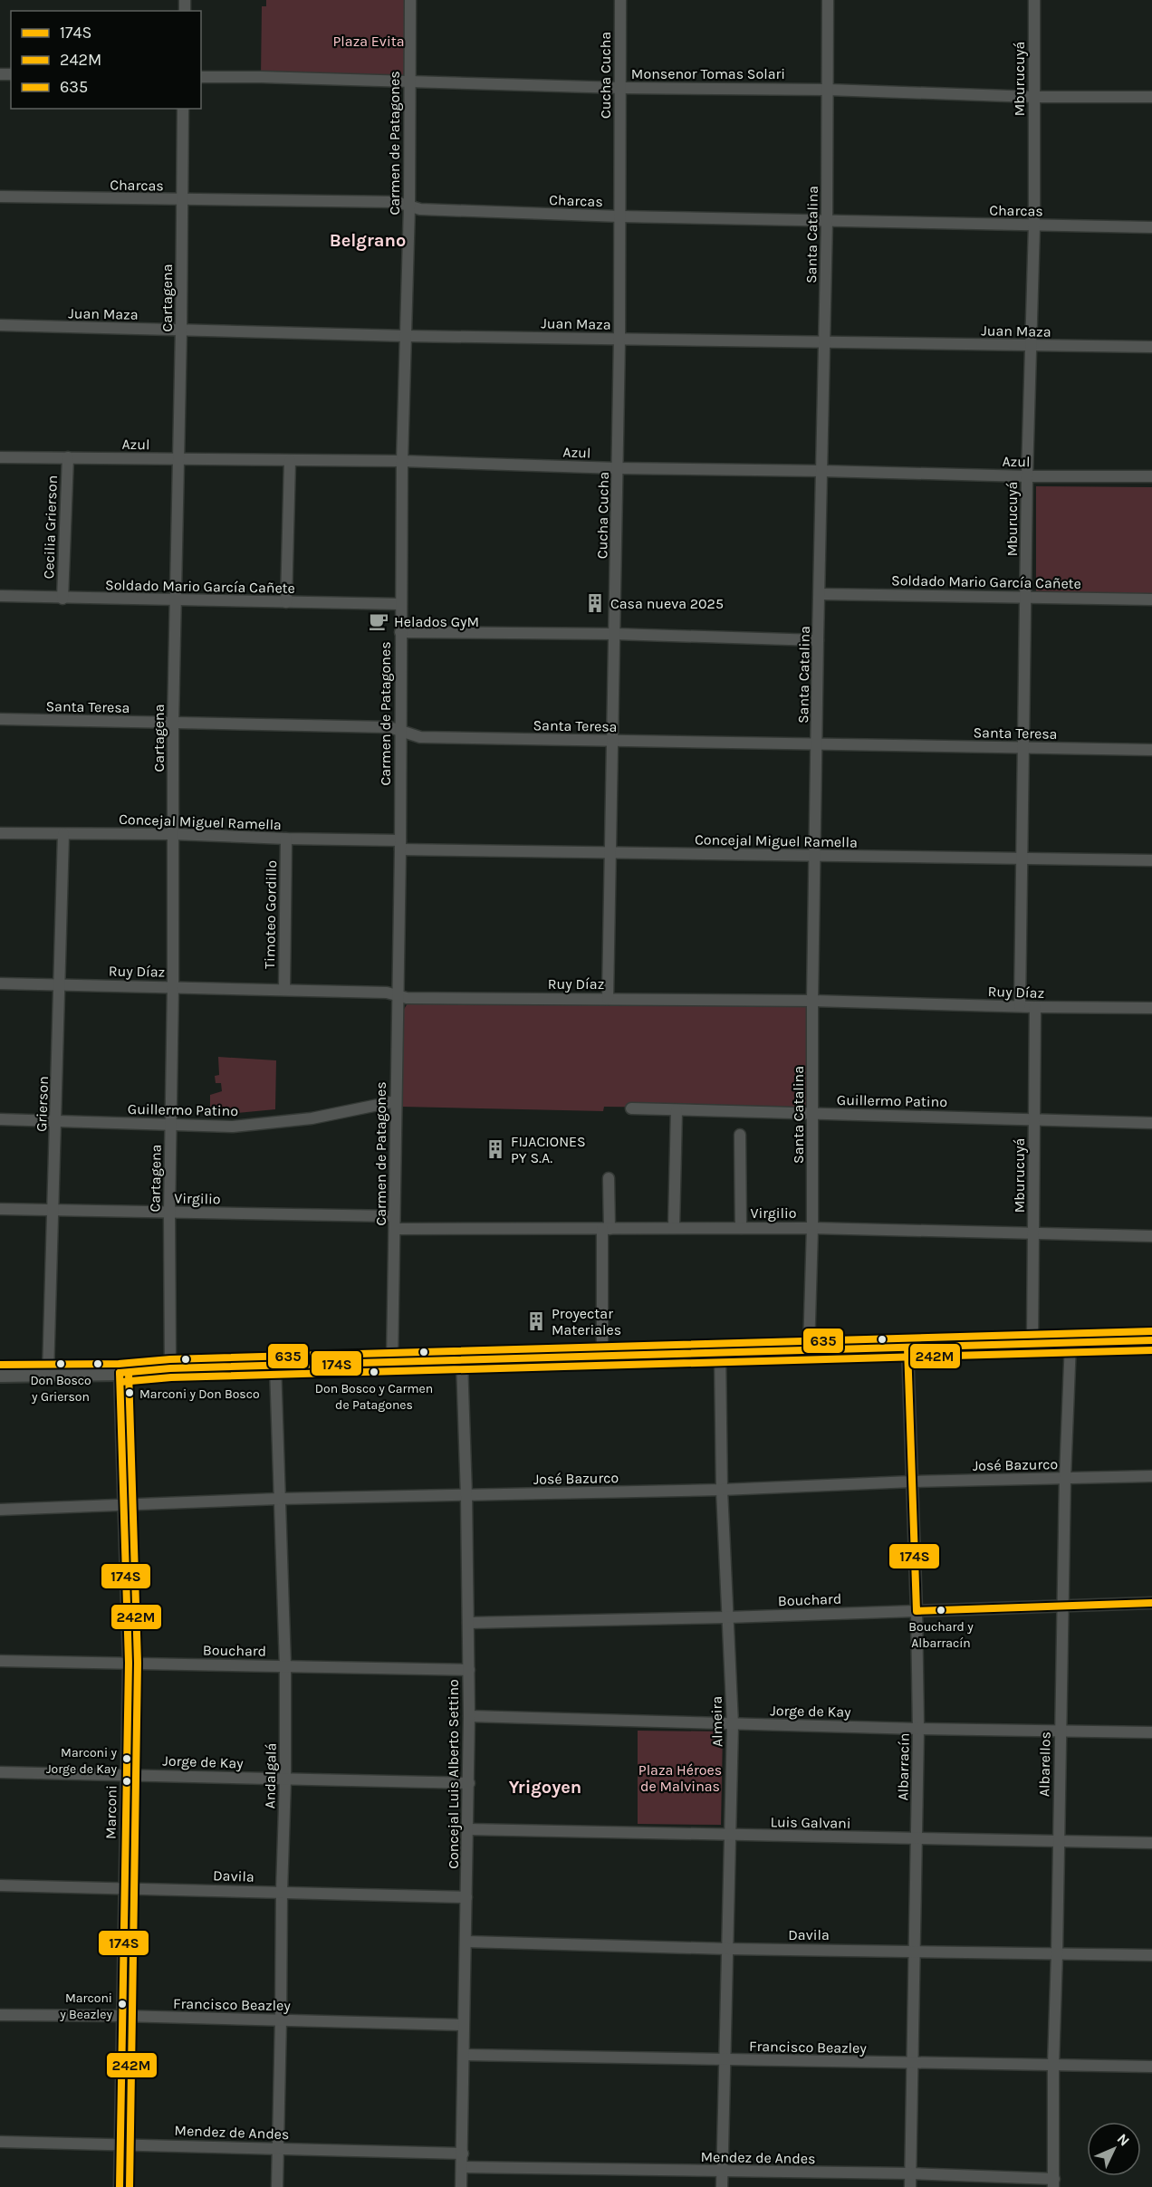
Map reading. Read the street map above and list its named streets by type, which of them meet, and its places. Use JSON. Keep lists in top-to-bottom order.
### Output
{
  "streets": {
    "street": [
      "Monsenor Tomas Solari",
      "Cucha Cucha",
      "Mburucuyá",
      "Carmen de Patagones",
      "Charcas",
      "Santa Catalina",
      "Cartagena",
      "Juan Maza",
      "Azul",
      "Cecilia Grierson",
      "Soldado Mario García Cañete",
      "Santa Teresa",
      "Concejal Miguel Ramella",
      "Timoteo Gordillo",
      "Ruy Díaz",
      "Guillermo Patino",
      "Grierson",
      "Virgilio",
      "José Bazurco",
      "Bouchard",
      "Jorge de Kay",
      "Almeira",
      "Albarellos",
      "Albarracín",
      "Concejal Luis Alberto Settino",
      "Andalgalá",
      "Marconi",
      "Luis Galvani",
      "Davila",
      "Francisco Beazley",
      "Mendez de Andes"
    ]
  },
  "crossings": [
    ["Monsenor Tomas Solari", "Cucha Cucha"],
    ["Monsenor Tomas Solari", "Mburucuyá"],
    ["Monsenor Tomas Solari", "Carmen de Patagones"],
    ["Monsenor Tomas Solari", "Santa Catalina"],
    ["Cucha Cucha", "Charcas"],
    ["Cucha Cucha", "Juan Maza"],
    ["Cucha Cucha", "Azul"],
    ["Cucha Cucha", "Santa Teresa"],
    ["Cucha Cucha", "Concejal Miguel Ramella"],
    ["Cucha Cucha", "Ruy Díaz"],
    ["Mburucuyá", "Charcas"],
    ["Mburucuyá", "Juan Maza"],
    ["Mburucuyá", "Azul"],
    ["Mburucuyá", "Soldado Mario García Cañete"],
    ["Mburucuyá", "Santa Teresa"],
    ["Mburucuyá", "Concejal Miguel Ramella"],
    ["Mburucuyá", "Ruy Díaz"],
    ["Mburucuyá", "Guillermo Patino"],
    ["Mburucuyá", "Virgilio"],
    ["Carmen de Patagones", "Charcas"],
    ["Carmen de Patagones", "Juan Maza"],
    ["Carmen de Patagones", "Azul"],
    ["Carmen de Patagones", "Soldado Mario García Cañete"],
    ["Carmen de Patagones", "Santa Teresa"],
    ["Carmen de Patagones", "Concejal Miguel Ramella"],
    ["Carmen de Patagones", "Ruy Díaz"],
    ["Carmen de Patagones", "Guillermo Patino"],
    ["Carmen de Patagones", "Virgilio"],
    ["Charcas", "Santa Catalina"],
    ["Charcas", "Cartagena"],
    ["Santa Catalina", "Juan Maza"],
    ["Santa Catalina", "Azul"],
    ["Santa Catalina", "Soldado Mario García Cañete"],
    ["Santa Catalina", "Santa Teresa"],
    ["Santa Catalina", "Concejal Miguel Ramella"],
    ["Santa Catalina", "Ruy Díaz"],
    ["Santa Catalina", "Guillermo Patino"],
    ["Santa Catalina", "Virgilio"],
    ["Cartagena", "Juan Maza"],
    ["Cartagena", "Azul"],
    ["Cartagena", "Soldado Mario García Cañete"],
    ["Cartagena", "Santa Teresa"],
    ["Cartagena", "Concejal Miguel Ramella"],
    ["Cartagena", "Ruy Díaz"],
    ["Cartagena", "Guillermo Patino"],
    ["Cartagena", "Virgilio"],
    ["Azul", "Cecilia Grierson"],
    ["Cecilia Grierson", "Soldado Mario García Cañete"],
    ["Concejal Miguel Ramella", "Timoteo Gordillo"],
    ["Concejal Miguel Ramella", "Grierson"],
    ["Timoteo Gordillo", "Ruy Díaz"],
    ["Ruy Díaz", "Grierson"],
    ["Guillermo Patino", "Grierson"],
    ["Grierson", "Virgilio"],
    ["José Bazurco", "Almeira"],
    ["José Bazurco", "Albarellos"],
    ["José Bazurco", "Albarracín"],
    ["José Bazurco", "Concejal Luis Alberto Settino"],
    ["José Bazurco", "Andalgalá"],
    ["José Bazurco", "Marconi"],
    ["Bouchard", "Almeira"],
    ["Bouchard", "Albarellos"],
    ["Bouchard", "Albarracín"],
    ["Bouchard", "Concejal Luis Alberto Settino"],
    ["Bouchard", "Andalgalá"],
    ["Bouchard", "Marconi"],
    ["Jorge de Kay", "Almeira"],
    ["Jorge de Kay", "Albarellos"],
    ["Jorge de Kay", "Albarracín"],
    ["Jorge de Kay", "Concejal Luis Alberto Settino"],
    ["Jorge de Kay", "Andalgalá"],
    ["Jorge de Kay", "Marconi"],
    ["Almeira", "Luis Galvani"],
    ["Almeira", "Davila"],
    ["Almeira", "Francisco Beazley"],
    ["Almeira", "Mendez de Andes"],
    ["Albarellos", "Luis Galvani"],
    ["Albarellos", "Davila"],
    ["Albarellos", "Francisco Beazley"],
    ["Albarellos", "Mendez de Andes"],
    ["Albarracín", "Luis Galvani"],
    ["Albarracín", "Davila"],
    ["Albarracín", "Francisco Beazley"],
    ["Albarracín", "Mendez de Andes"],
    ["Concejal Luis Alberto Settino", "Luis Galvani"],
    ["Concejal Luis Alberto Settino", "Davila"],
    ["Concejal Luis Alberto Settino", "Francisco Beazley"],
    ["Concejal Luis Alberto Settino", "Mendez de Andes"],
    ["Andalgalá", "Davila"],
    ["Andalgalá", "Francisco Beazley"],
    ["Andalgalá", "Mendez de Andes"],
    ["Marconi", "Davila"],
    ["Marconi", "Francisco Beazley"],
    ["Marconi", "Mendez de Andes"]
  ],
  "districts": ["Belgrano", "Yrigoyen"],
  "parks": ["Plaza Evita", "Plaza Héroes de Malvinas"],
  "places": {
    "building": ["Casa nueva 2025", "FIJACIONES PY S.A.", "Proyectar Materiales"],
    "cafe": ["Helados GyM"],
    "other": [
      "Don Bosco y Grierson",
      "Don Bosco y Carmen de Patagones",
      "Marconi y Don Bosco",
      "Bouchard y Albarracín",
      "Marconi y Jorge de Kay",
      "Marconi y Beazley"
    ]
  },
  "lines": ["transit line 635", "transit line 174S", "transit line 242M"],
  "legend": ["174S", "242M", "635"],
  "north": "top right"
}
